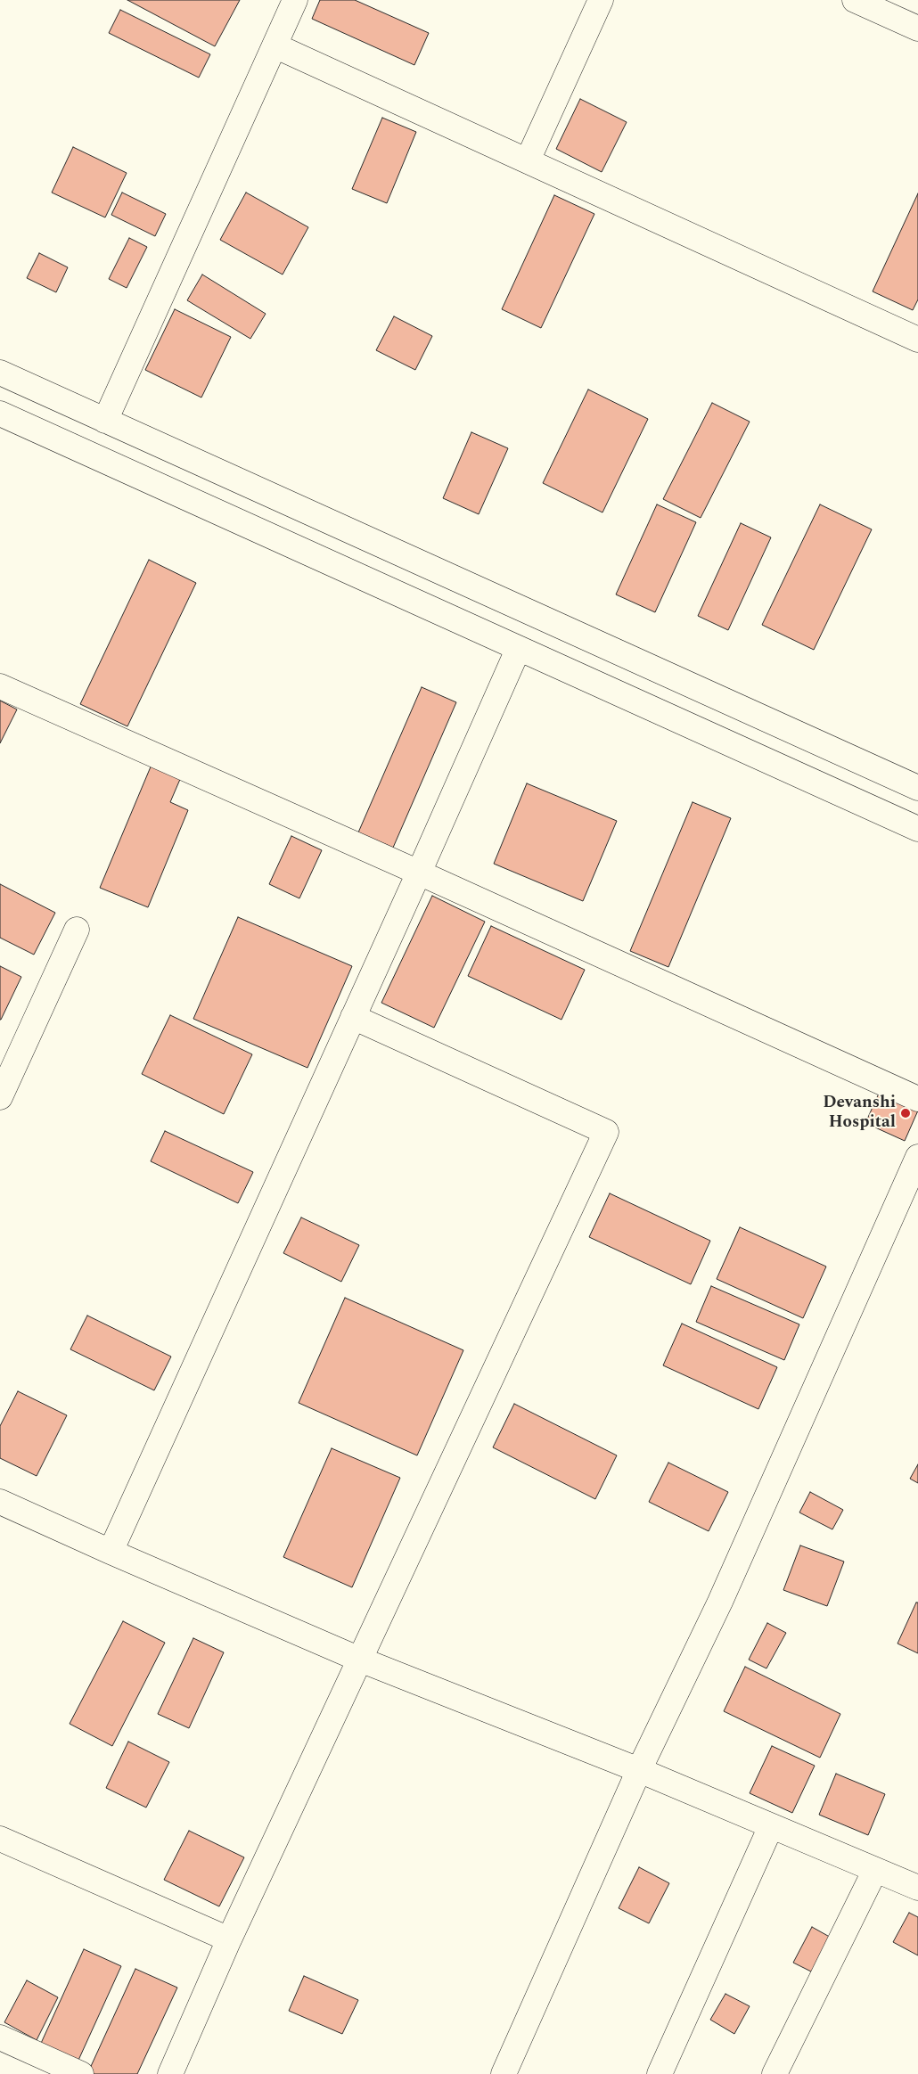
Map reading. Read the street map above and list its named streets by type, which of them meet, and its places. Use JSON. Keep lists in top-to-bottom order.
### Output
{
  "places": ["Devanshi Hospital"]
}
